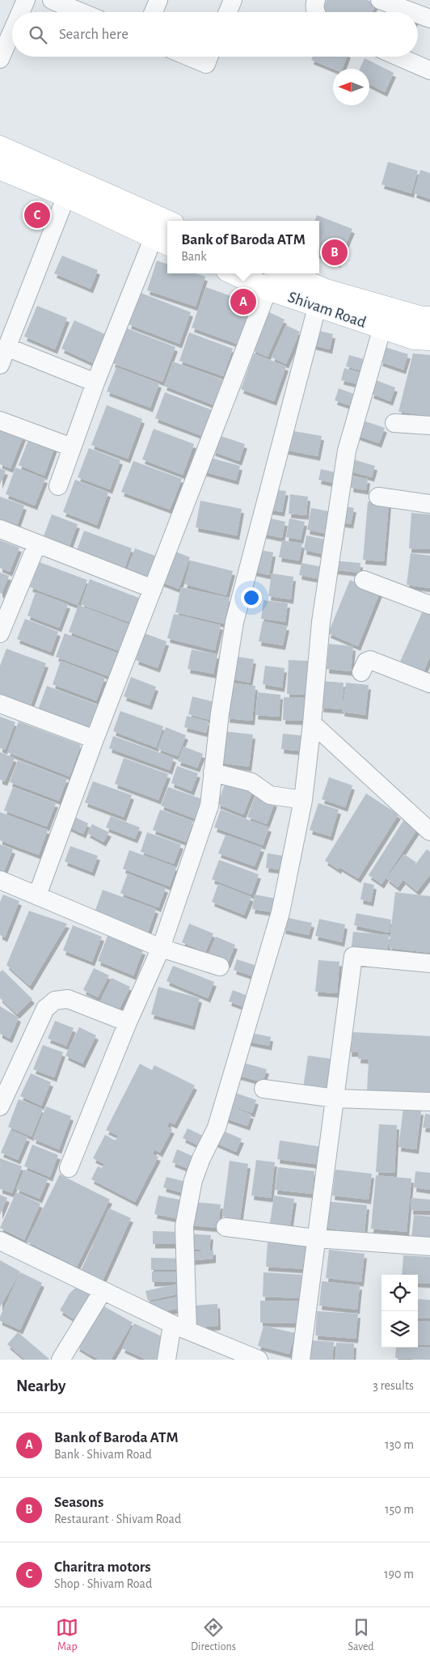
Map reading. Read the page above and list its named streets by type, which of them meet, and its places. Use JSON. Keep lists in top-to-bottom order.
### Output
{
  "streets": {
    "main road": ["Shivam Road"]
  },
  "north": "left",
  "page": {
    "search": "Search here",
    "pins": ["C", "B", "A"],
    "popup": ["Bank of Baroda ATM", "Bank"],
    "heading": ["Nearby", "3 results"],
    "list": [
      {
        "mark": "A",
        "name": "Bank of Baroda ATM",
        "note": "Bank · Shivam Road",
        "value": "130 m"
      },
      {
        "mark": "B",
        "name": "Seasons",
        "note": "Restaurant · Shivam Road",
        "value": "150 m"
      },
      {
        "mark": "C",
        "name": "Charitra motors",
        "note": "Shop · Shivam Road",
        "value": "190 m"
      }
    ],
    "nav": ["Map", "Directions", "Saved"]
  }
}
